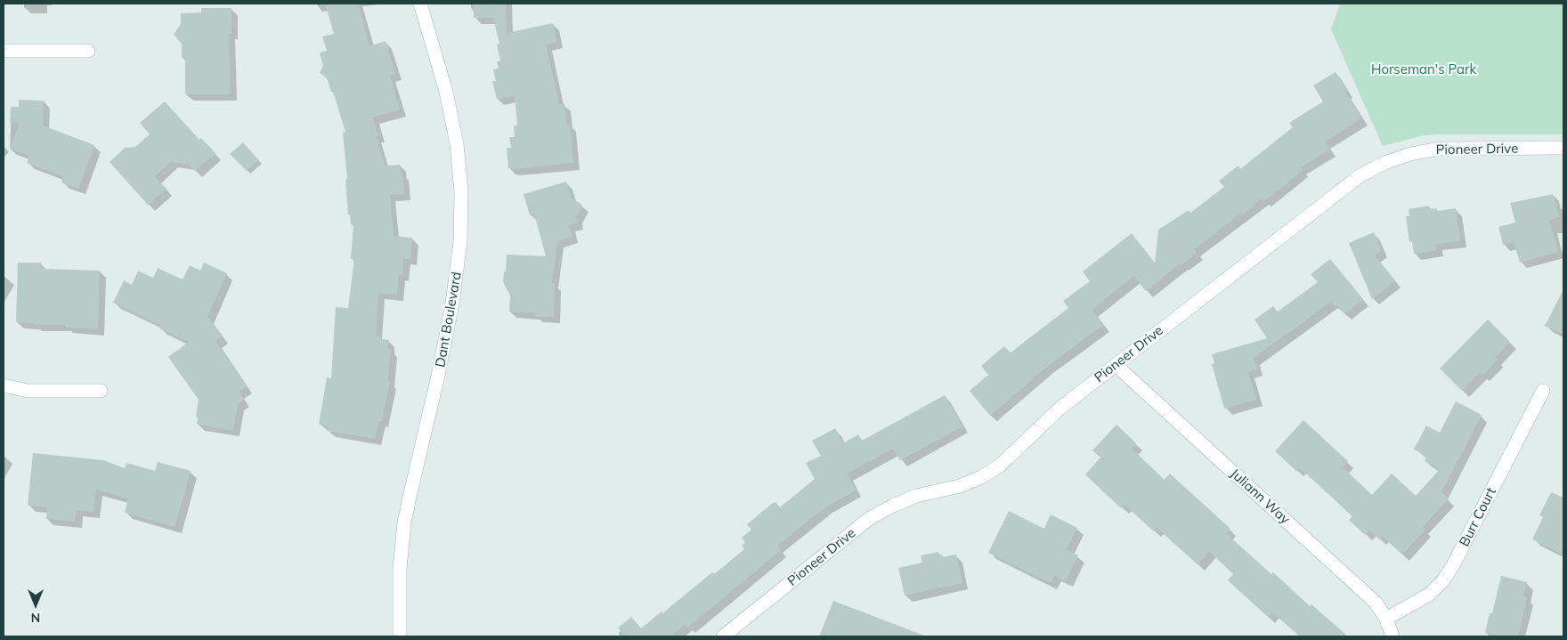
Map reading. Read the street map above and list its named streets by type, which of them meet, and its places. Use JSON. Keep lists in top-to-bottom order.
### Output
{
  "streets": {
    "street": [
      "Pioneer Drive",
      "Dant Boulevard",
      "Juliann Way",
      "Burr Court"
    ]
  },
  "crossings": [
    ["Pioneer Drive", "Juliann Way"],
    ["Juliann Way", "Burr Court"]
  ],
  "parks": ["Horseman's Park"],
  "north": "bottom"
}
